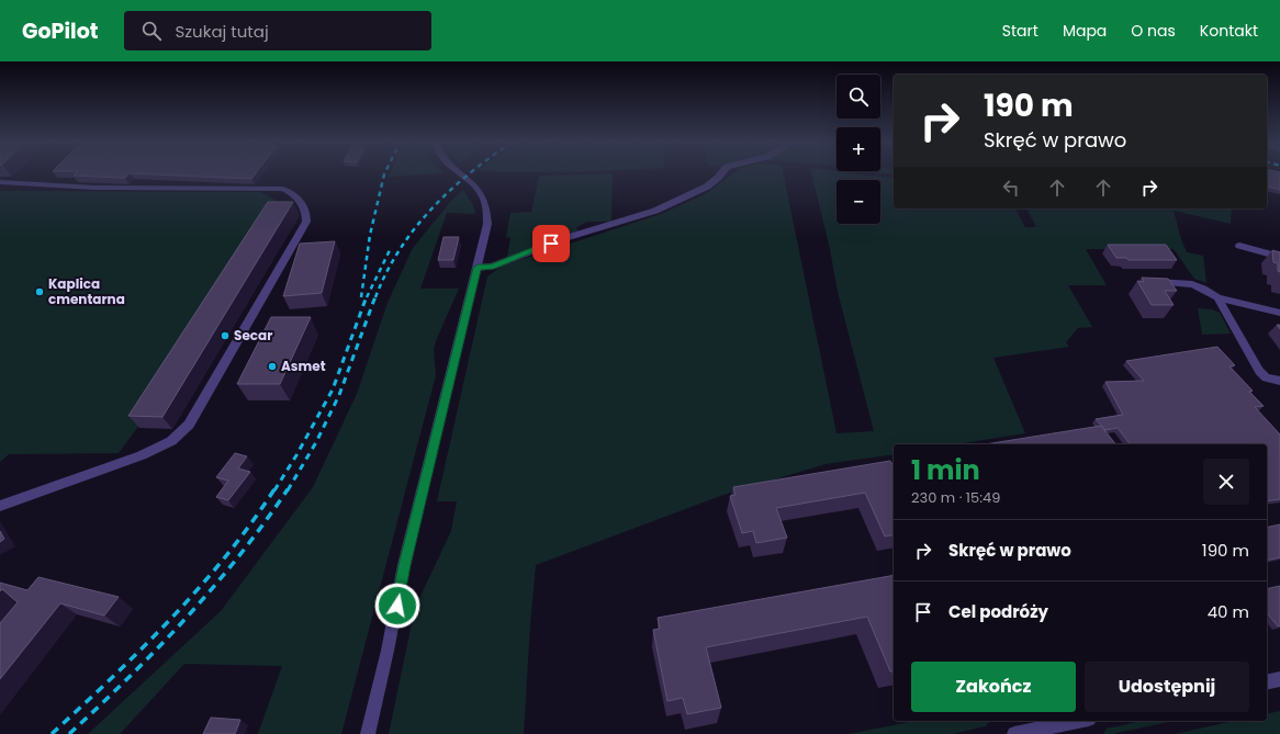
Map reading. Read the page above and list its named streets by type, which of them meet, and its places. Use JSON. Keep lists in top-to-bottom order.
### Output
{
  "places": ["Kaplica cmentarna", "Secar", "Asmet"],
  "page": {
    "header": "GoPilot",
    "search": "Szukaj tutaj",
    "nav": [
      "Start",
      "Mapa",
      "O nas",
      "Kontakt"
    ],
    "map_buttons": ["+", "−"],
    "turn": ["190 m", "Skręć w prawo"],
    "heading": ["1 min", "230 m · 15:49"],
    "list": [
      {
        "name": "Skręć w prawo",
        "value": "190 m"
      },
      {
        "name": "Cel podróży",
        "value": "40 m"
      }
    ],
    "buttons": ["Zakończ", "Udostępnij"]
  }
}
